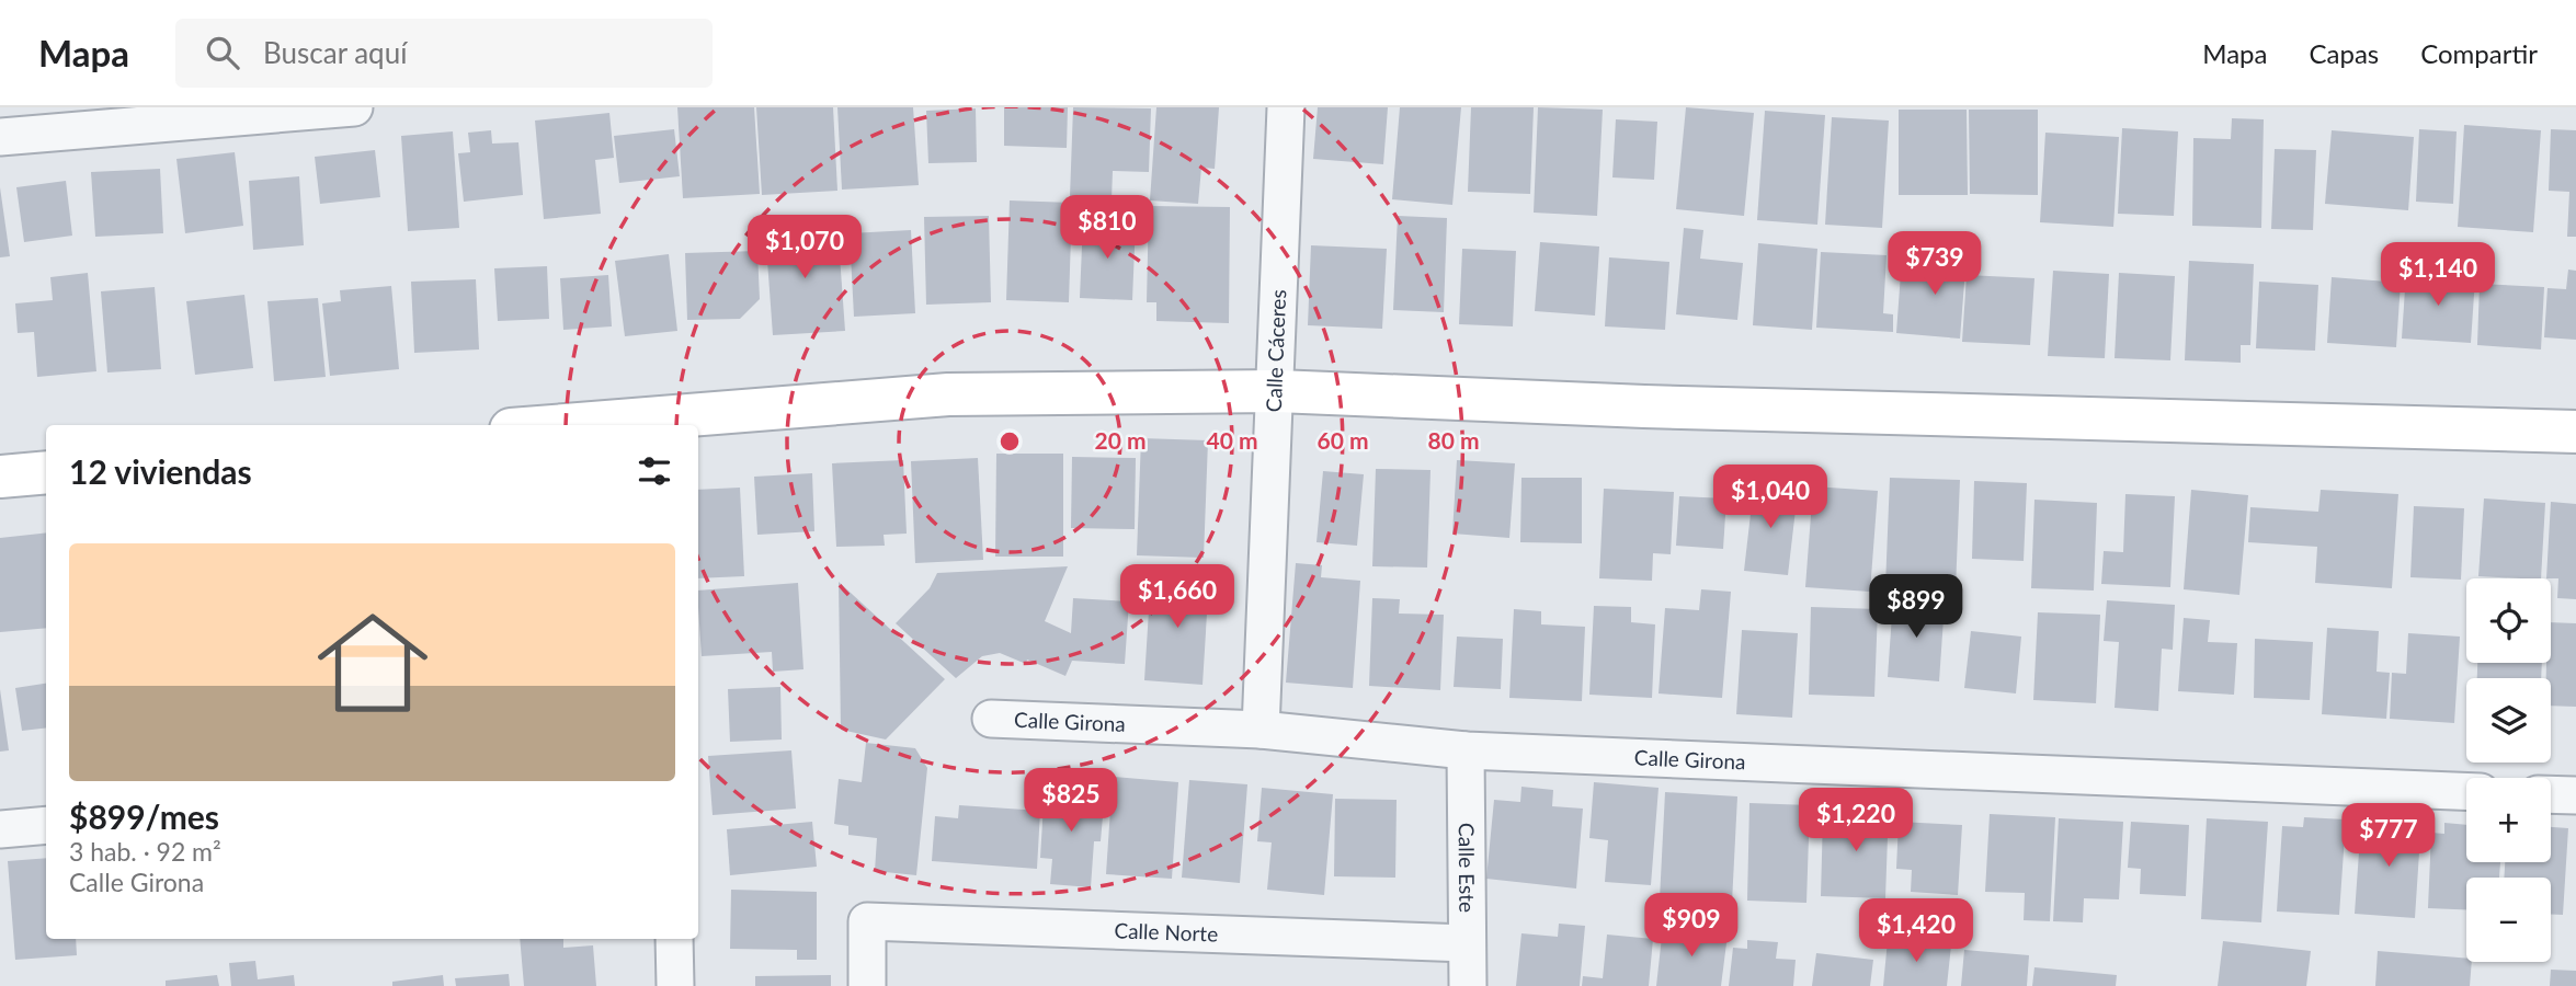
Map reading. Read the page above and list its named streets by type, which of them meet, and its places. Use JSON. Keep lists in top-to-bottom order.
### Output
{
  "streets": {
    "street": [
      "Calle Cáceres",
      "Calle Girona",
      "Calle Este",
      "Calle Norte"
    ]
  },
  "crossings": [
    ["Calle Cáceres", "Calle Girona"],
    ["Calle Girona", "Calle Este"],
    ["Calle Este", "Calle Norte"]
  ],
  "page": {
    "header": "Mapa",
    "search": "Buscar aquí",
    "nav": ["Mapa", "Capas", "Compartir"],
    "price": [
      "$810",
      "$1,070",
      "$739",
      "$1,140",
      "$1,040",
      "$1,660",
      "$899",
      "$825",
      "$1,220",
      "$777",
      "$909",
      "$1,420"
    ],
    "heading": "12 viviendas",
    "list": [
      {
        "name": "$899/mes",
        "note": "3 hab. · 92 m² · Calle Girona"
      }
    ],
    "map_buttons": ["+", "−"]
  },
  "rings": [
    "20 m",
    "40 m",
    "60 m",
    "80 m"
  ]
}
